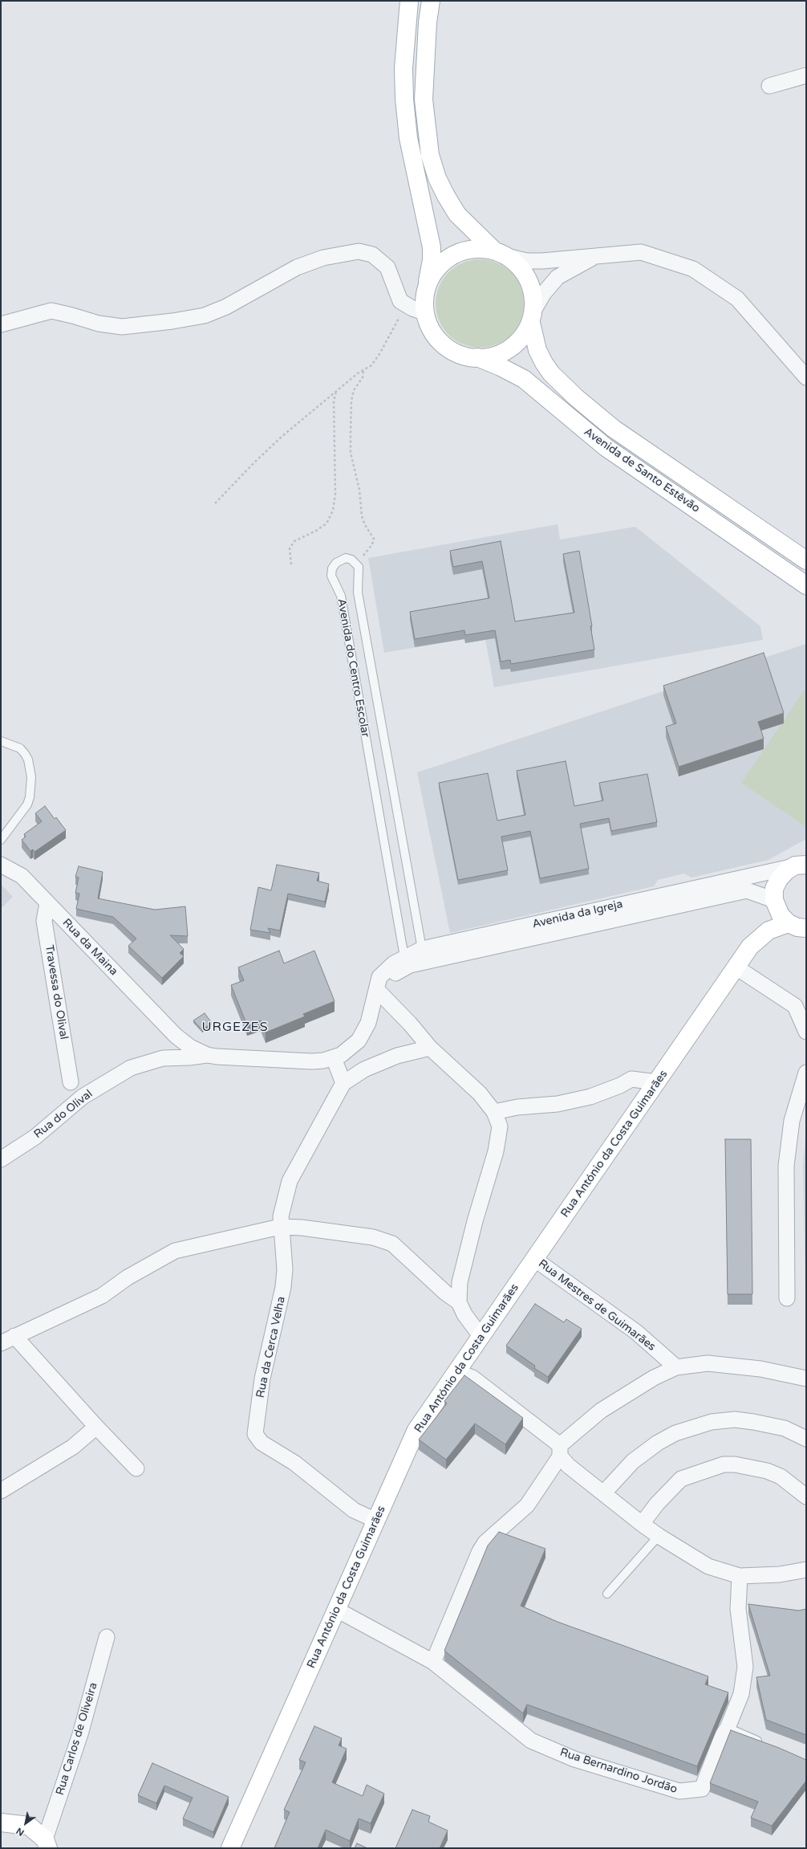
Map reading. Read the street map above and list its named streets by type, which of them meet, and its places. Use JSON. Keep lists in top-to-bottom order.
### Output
{
  "streets": {
    "main road": ["Avenida de Santo Estêvão", "Rua António da Costa Guimarães"],
    "street": [
      "Avenida da Igreja",
      "Rua da Maina",
      "Travessa do Olival",
      "Rua do Olival",
      "Rua Mestres de Guimarães",
      "Rua da Cerca Velha",
      "Rua Carlos de Oliveira",
      "Rua Bernardino Jordão"
    ],
    "lane": ["Avenida do Centro Escolar"]
  },
  "crossings": [
    ["Avenida do Centro Escolar", "Avenida da Igreja"],
    ["Avenida da Igreja", "Rua da Maina"],
    ["Rua da Maina", "Travessa do Olival"],
    ["Rua da Maina", "Rua do Olival"],
    ["Rua António da Costa Guimarães", "Rua Mestres de Guimarães"],
    ["Rua António da Costa Guimarães", "Rua da Cerca Velha"],
    ["Rua António da Costa Guimarães", "Rua Bernardino Jordão"]
  ],
  "districts": ["URGEZES"],
  "north": "bottom left"
}
